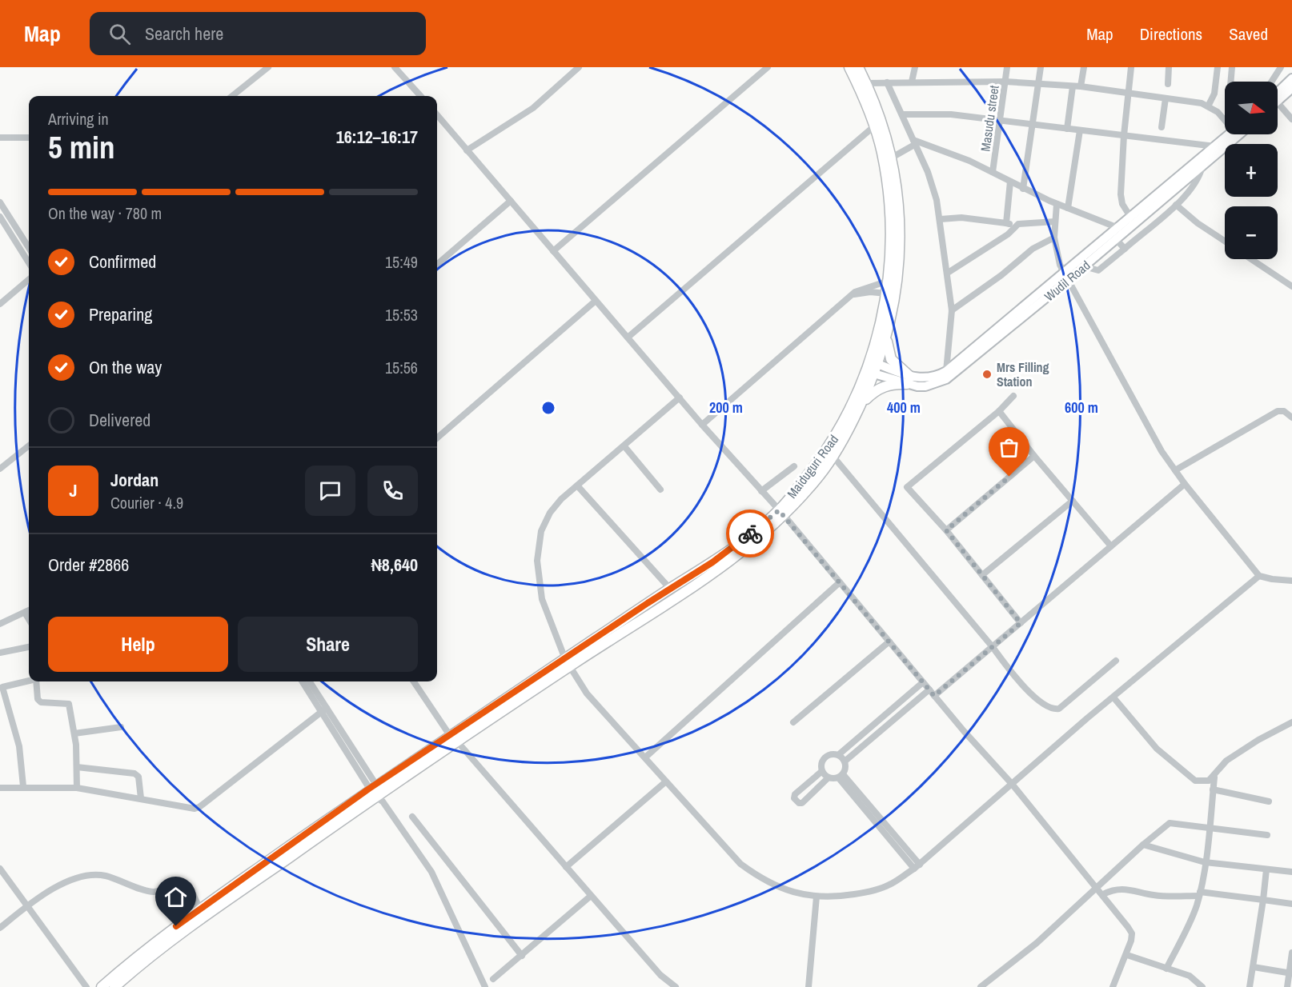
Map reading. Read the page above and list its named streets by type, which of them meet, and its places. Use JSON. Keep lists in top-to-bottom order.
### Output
{
  "streets": {
    "highway": ["Maiduguri Road"],
    "main road": ["Wudil Road"],
    "street": ["Masudu street"]
  },
  "crossings": [
    ["Wudil Road", "Maiduguri Road"]
  ],
  "places": ["Mrs Filling Station"],
  "north": "right",
  "page": {
    "header": "Map",
    "search": "Search here",
    "nav": ["Map", "Directions", "Saved"],
    "map_buttons": ["+", "−"],
    "heading": ["5 min", "Arriving in", "16:12–16:17"],
    "panel": [
      "Jordan",
      "Courier · 4.9",
      "Order #2866",
      "₦8,640"
    ],
    "bar": "On the way · 780 m",
    "list": [
      ["Confirmed", "15:49"],
      ["Preparing", "15:53"],
      ["On the way", "15:56"],
      "Delivered"
    ],
    "round": "J",
    "buttons": ["Help", "Share"]
  },
  "rings": ["200 m", "400 m", "600 m"]
}
